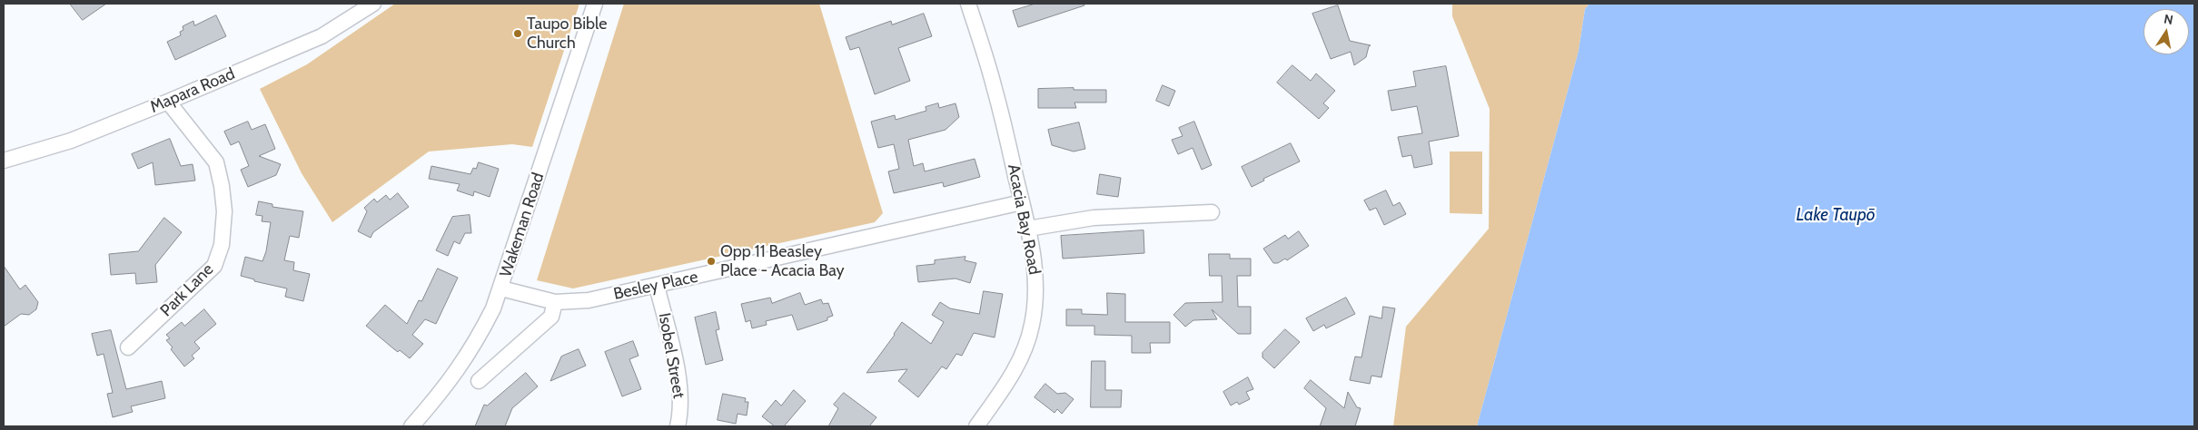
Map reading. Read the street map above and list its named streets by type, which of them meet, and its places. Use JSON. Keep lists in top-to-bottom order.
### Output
{
  "streets": {
    "street": [
      "Mapara Road",
      "Acacia Bay Road",
      "Wakeman Road",
      "Besley Place",
      "Park Lane",
      "Isobel Street"
    ]
  },
  "crossings": [
    ["Mapara Road", "Park Lane"],
    ["Acacia Bay Road", "Besley Place"],
    ["Wakeman Road", "Besley Place"],
    ["Besley Place", "Isobel Street"]
  ],
  "water": ["Lake Taupō"],
  "places": ["Taupo Bible Church", "Opp 11 Beasley Place - Acacia Bay"],
  "north": "top"
}
